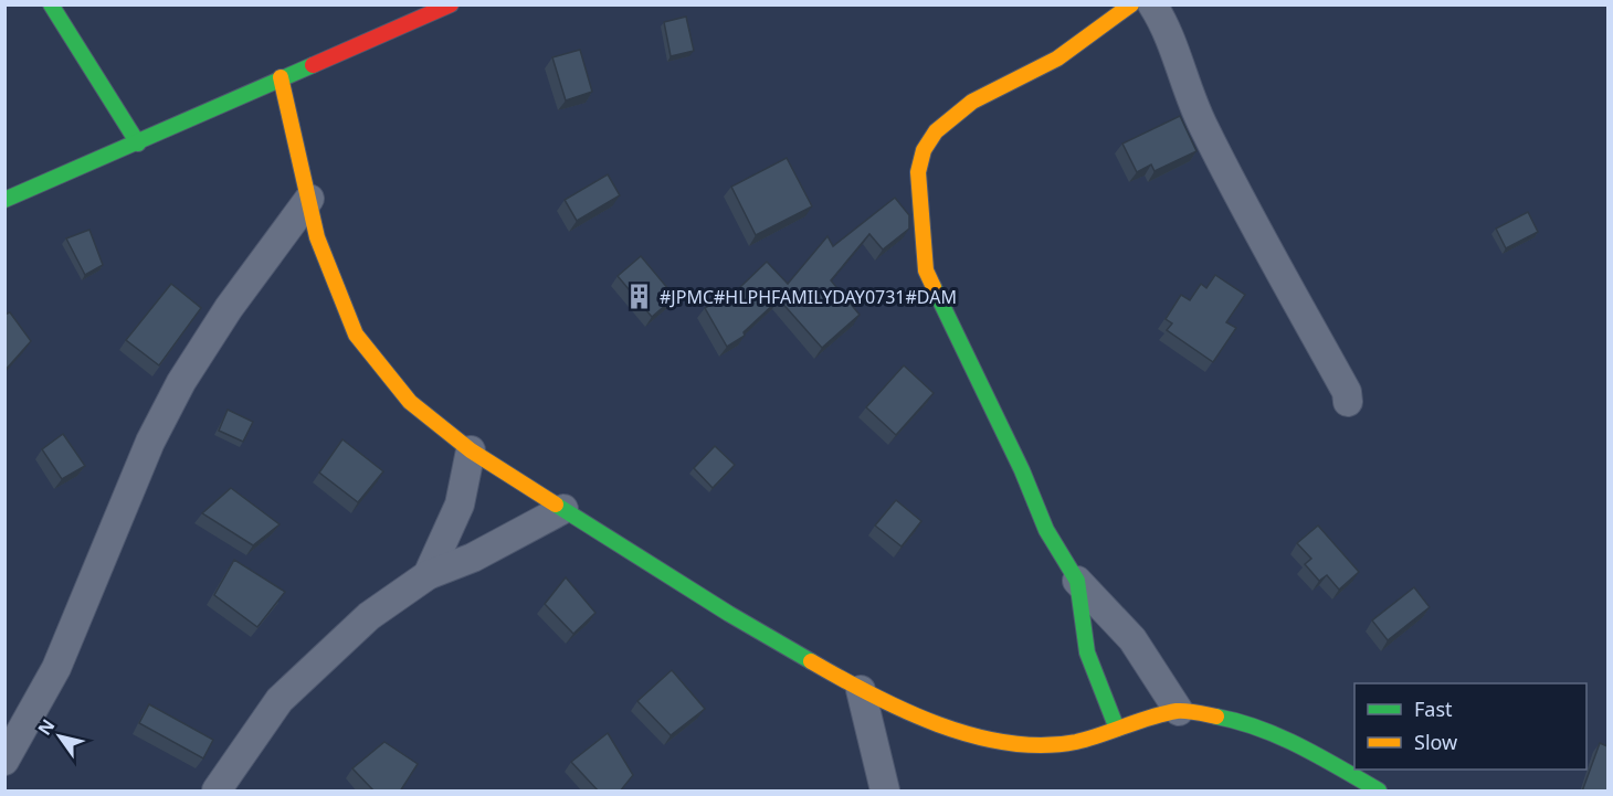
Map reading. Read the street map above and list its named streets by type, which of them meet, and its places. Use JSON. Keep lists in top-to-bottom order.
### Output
{
  "places": {
    "building": ["#JPMC#HLPHFAMILYDAY0731#DAM"]
  },
  "legend": ["Fast", "Slow"],
  "north": "top left"
}
